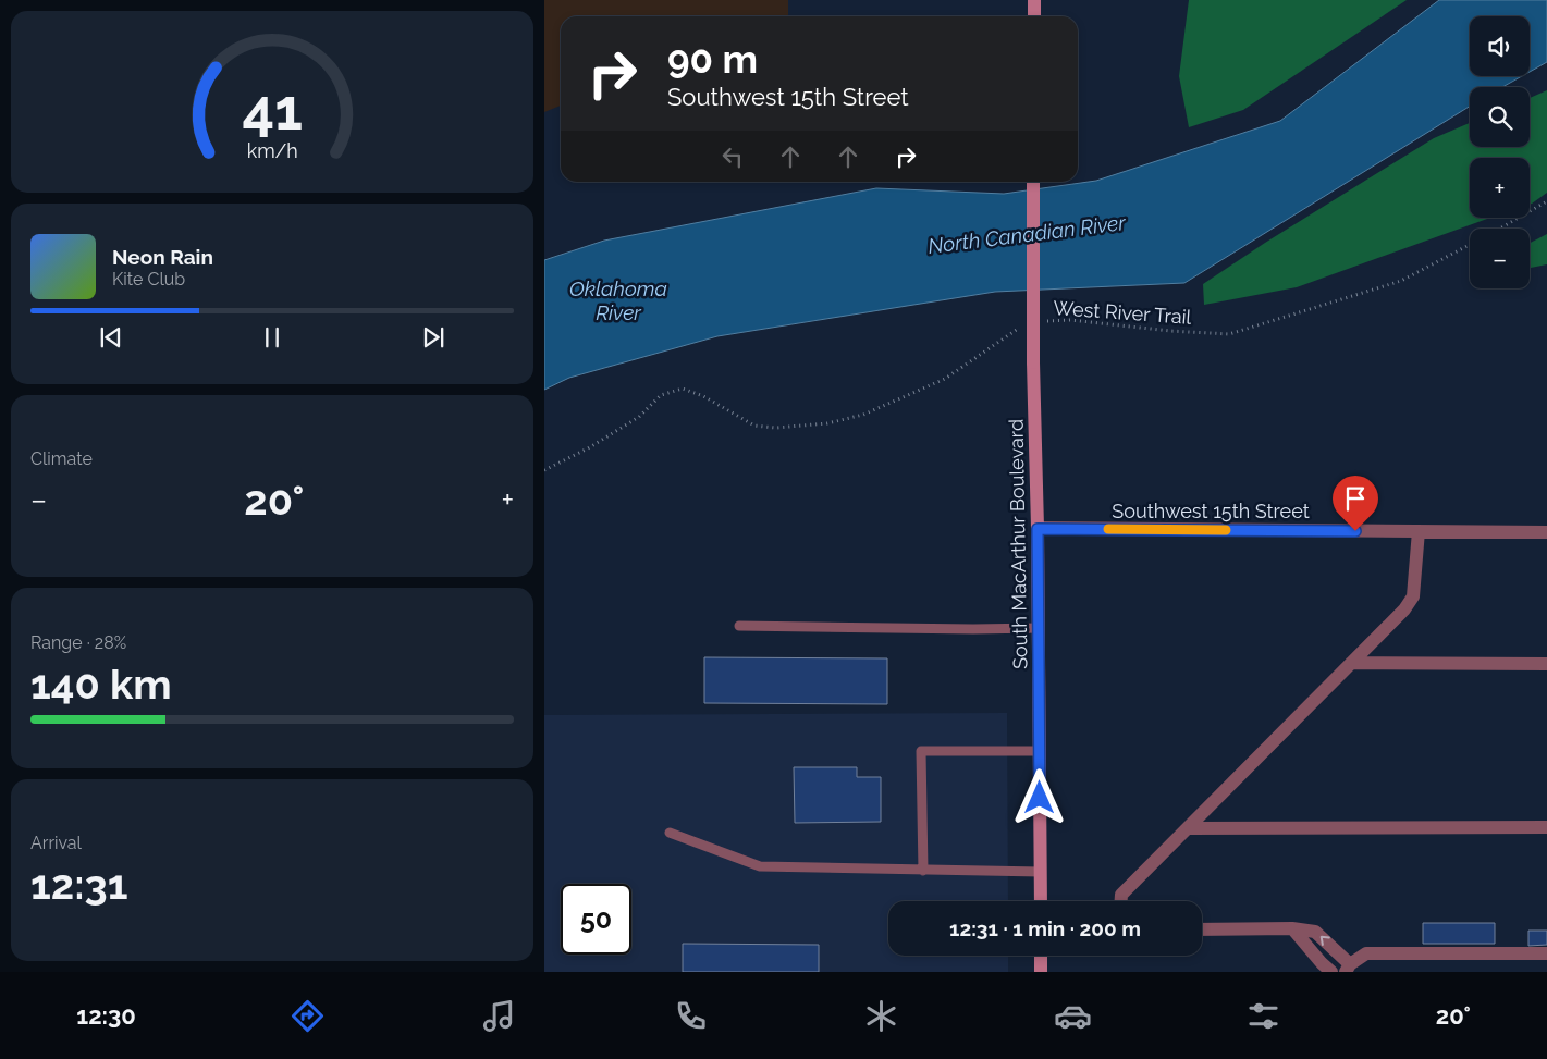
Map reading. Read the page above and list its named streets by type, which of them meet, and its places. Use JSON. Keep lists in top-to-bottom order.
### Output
{
  "streets": {
    "main road": ["South MacArthur Boulevard"],
    "street": ["Southwest 15th Street"],
    "path": ["West River Trail"]
  },
  "crossings": [
    ["Southwest 15th Street", "South MacArthur Boulevard"]
  ],
  "water": ["North Canadian River", "Oklahoma River"],
  "page": {
    "map_buttons": ["+", "−"],
    "turn": ["90 m", "Southwest 15th Street"],
    "song": ["Neon Rain", "Kite Club"],
    "tile": [
      "Climate",
      ["Range · 28%", "140 km"],
      ["Arrival", "12:31"]
    ],
    "heat": ["−", "20°", "+"],
    "limit": "50",
    "trip": "12:31 · 1 min · 200 m",
    "tabs": ["12:30", "20°"],
    "gauge": ["41", "km/h"]
  }
}
